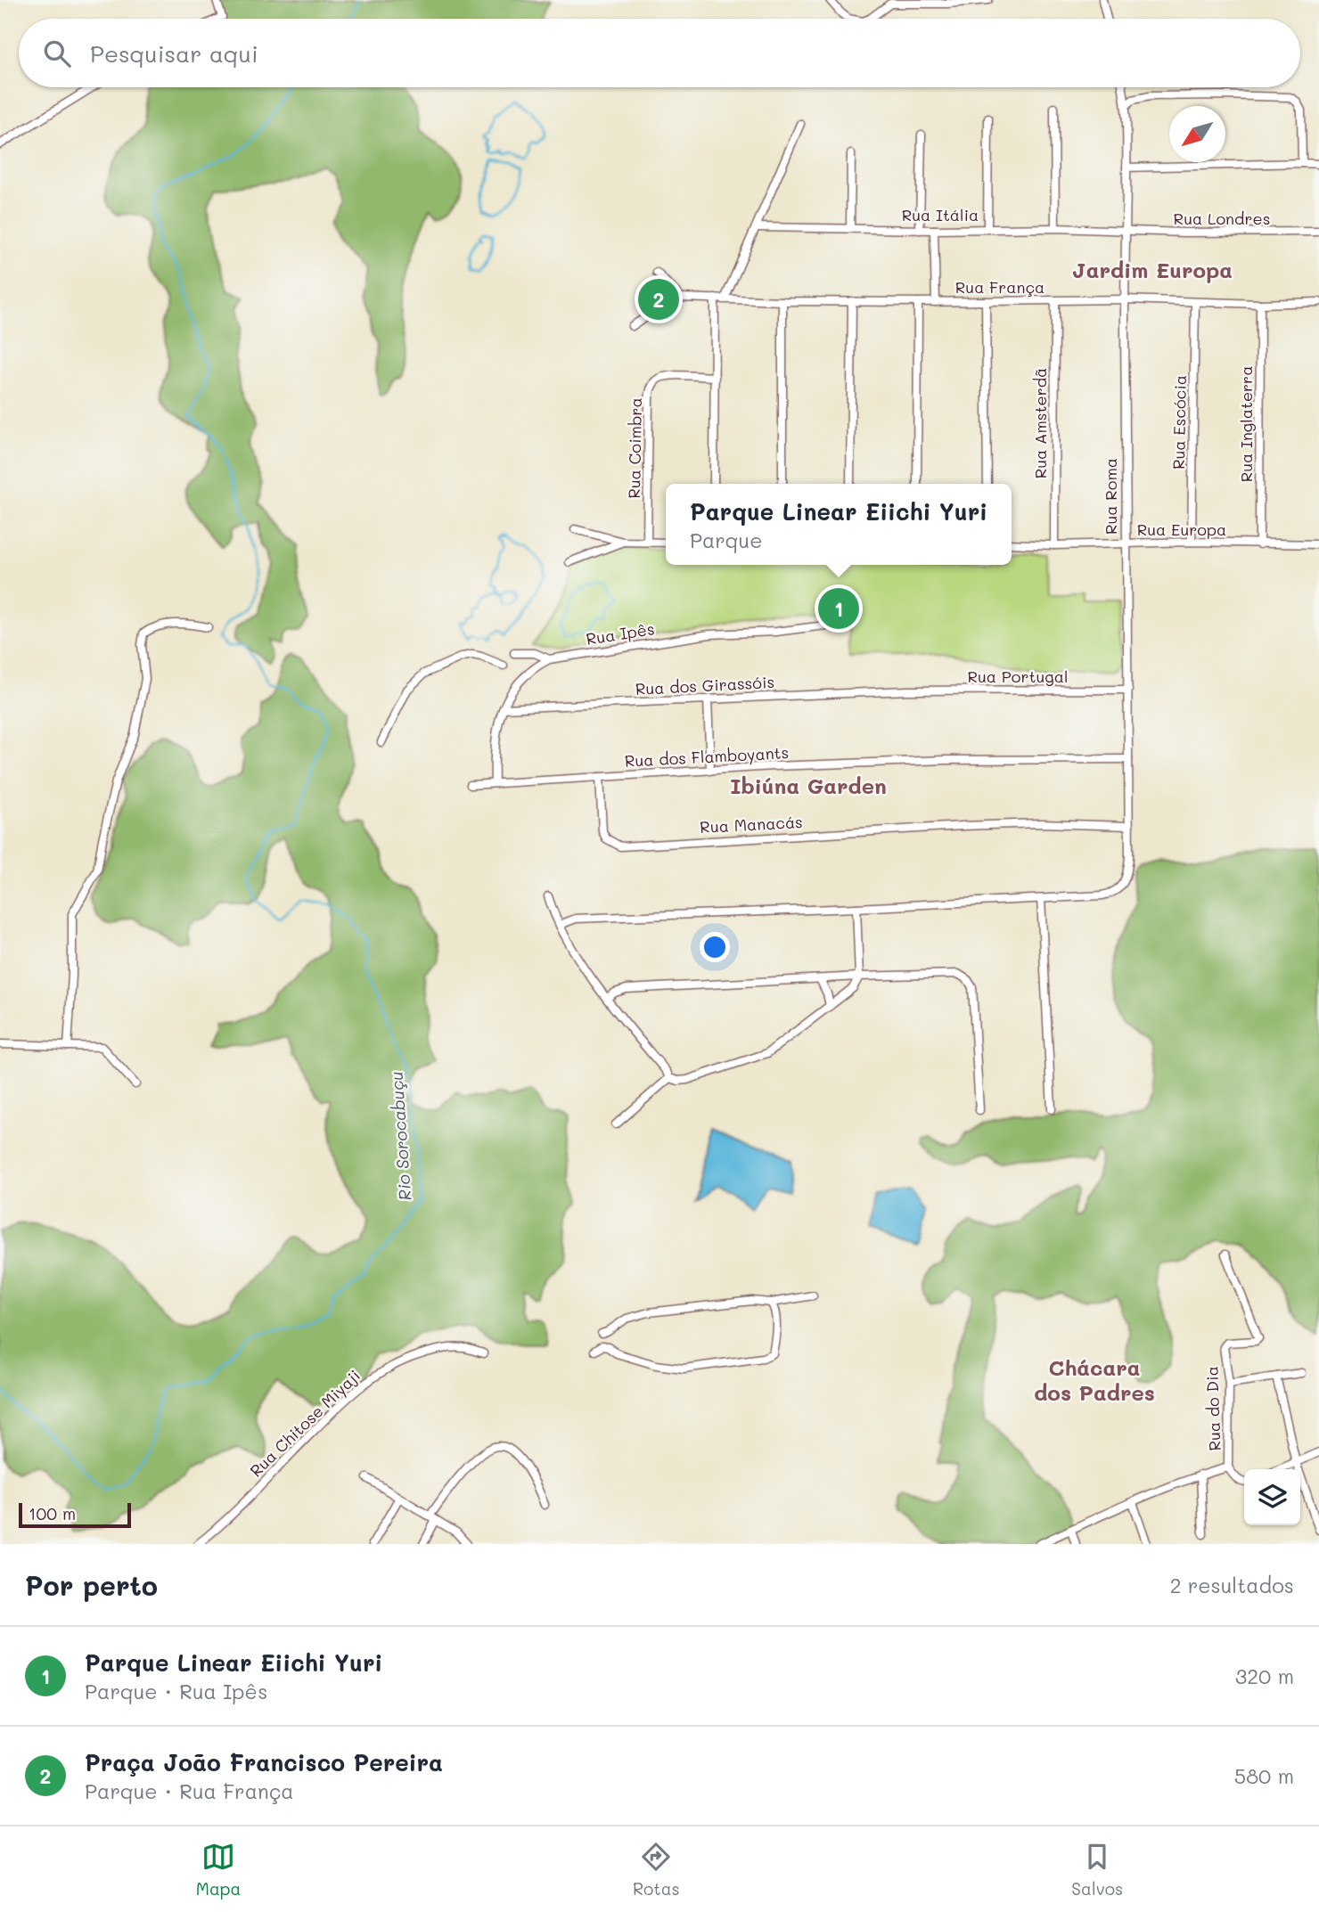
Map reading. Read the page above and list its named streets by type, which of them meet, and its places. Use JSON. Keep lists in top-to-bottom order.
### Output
{
  "streets": {
    "street": [
      "Rua Itália",
      "Rua Londres",
      "Rua França",
      "Rua Escócia",
      "Rua Amsterdã",
      "Rua Inglaterra",
      "Rua Coimbra",
      "Rua Roma",
      "Rua Europa",
      "Rua Ipês",
      "Rua Portugal",
      "Rua dos Girassóis",
      "Rua dos Flamboyants",
      "Rua Manacás",
      "Rua do Dia",
      "Rua Chitose Miyaji"
    ]
  },
  "crossings": [
    ["Rua Itália", "Rua Londres"],
    ["Rua Itália", "Rua Roma"],
    ["Rua Londres", "Rua Roma"],
    ["Rua França", "Rua Escócia"],
    ["Rua França", "Rua Amsterdã"],
    ["Rua França", "Rua Inglaterra"],
    ["Rua França", "Rua Roma"],
    ["Rua Escócia", "Rua Europa"],
    ["Rua Amsterdã", "Rua Europa"],
    ["Rua Inglaterra", "Rua Europa"],
    ["Rua Roma", "Rua Europa"],
    ["Rua Roma", "Rua Portugal"],
    ["Rua Roma", "Rua dos Flamboyants"],
    ["Rua Roma", "Rua Manacás"],
    ["Rua Ipês", "Rua dos Girassóis"],
    ["Rua Ipês", "Rua dos Flamboyants"],
    ["Rua Portugal", "Rua dos Girassóis"],
    ["Rua dos Flamboyants", "Rua Manacás"]
  ],
  "districts": ["Jardim Europa", "Ibiúna Garden", "Chácara dos Padres"],
  "water": ["Rio Sorocabuçu"],
  "scale_bar": "100 m",
  "north": "bottom left",
  "page": {
    "search": "Pesquisar aqui",
    "pins": ["2", "1"],
    "popup": ["Parque Linear Eiichi Yuri", "Parque"],
    "scale": "100 m",
    "heading": ["Por perto", "2 resultados"],
    "list": [
      {
        "mark": "1",
        "name": "Parque Linear Eiichi Yuri",
        "note": "Parque · Rua Ipês",
        "value": "320 m"
      },
      {
        "mark": "2",
        "name": "Praça João Francisco Pereira",
        "note": "Parque · Rua França",
        "value": "580 m"
      }
    ],
    "nav": ["Mapa", "Rotas", "Salvos"]
  }
}
